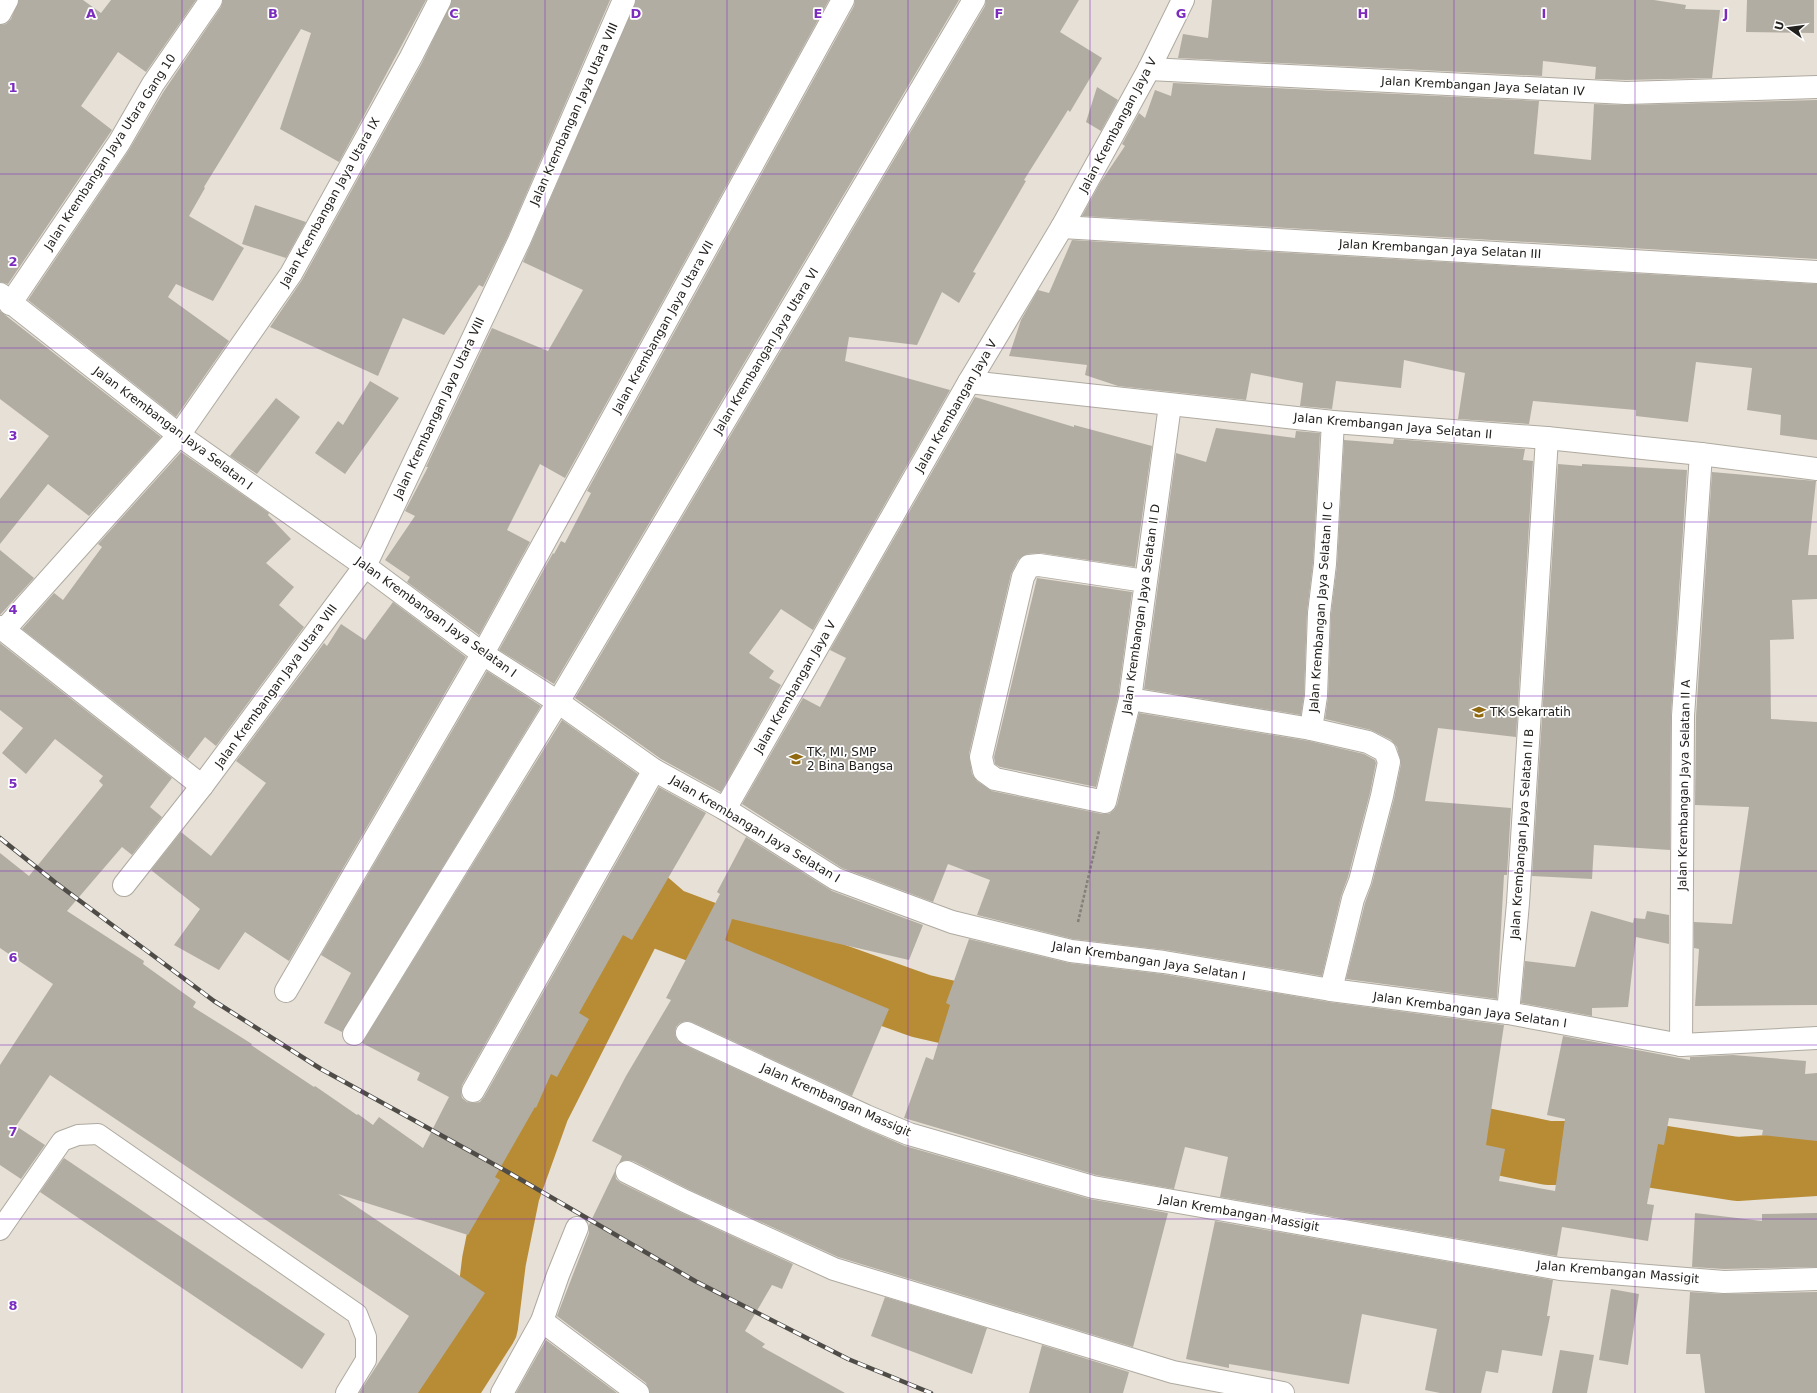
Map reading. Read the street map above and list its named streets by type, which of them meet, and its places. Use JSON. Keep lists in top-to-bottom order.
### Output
{
  "streets": {
    "street": [
      "Jalan Krembangan Jaya Selatan IV",
      "Jalan Krembangan Jaya Utara VIII",
      "Jalan Krembangan Jaya V",
      "Jalan Krembangan Jaya Utara Gang 10",
      "Jalan Krembangan Jaya Utara IX",
      "Jalan Krembangan Jaya Selatan III",
      "Jalan Krembangan Jaya Utara VII",
      "Jalan Krembangan Jaya Utara VI",
      "Jalan Krembangan Jaya Selatan II",
      "Jalan Krembangan Jaya Selatan I",
      "Jalan Krembangan Jaya Selatan II C",
      "Jalan Krembangan Jaya Selatan II D",
      "Jalan Krembangan Jaya Selatan II A",
      "Jalan Krembangan Jaya Selatan II B",
      "Jalan Krembangan Massigit"
    ]
  },
  "crossings": [
    ["Jalan Krembangan Jaya Selatan IV", "Jalan Krembangan Jaya V"],
    ["Jalan Krembangan Jaya Utara VIII", "Jalan Krembangan Jaya Selatan I"],
    ["Jalan Krembangan Jaya V", "Jalan Krembangan Jaya Selatan III"],
    ["Jalan Krembangan Jaya V", "Jalan Krembangan Jaya Selatan II"],
    ["Jalan Krembangan Jaya V", "Jalan Krembangan Jaya Selatan I"],
    ["Jalan Krembangan Jaya Utara Gang 10", "Jalan Krembangan Jaya Selatan I"],
    ["Jalan Krembangan Jaya Utara IX", "Jalan Krembangan Jaya Selatan I"],
    ["Jalan Krembangan Jaya Utara VII", "Jalan Krembangan Jaya Selatan I"],
    ["Jalan Krembangan Jaya Utara VI", "Jalan Krembangan Jaya Selatan I"],
    ["Jalan Krembangan Jaya Selatan II", "Jalan Krembangan Jaya Selatan II C"],
    ["Jalan Krembangan Jaya Selatan II", "Jalan Krembangan Jaya Selatan II D"],
    ["Jalan Krembangan Jaya Selatan II", "Jalan Krembangan Jaya Selatan II A"],
    ["Jalan Krembangan Jaya Selatan II", "Jalan Krembangan Jaya Selatan II B"],
    ["Jalan Krembangan Jaya Selatan I", "Jalan Krembangan Jaya Selatan II A"],
    ["Jalan Krembangan Jaya Selatan I", "Jalan Krembangan Jaya Selatan II B"],
    ["Jalan Krembangan Jaya Selatan II C", "Jalan Krembangan Jaya Selatan II D"]
  ],
  "places": {
    "school or university": ["TK Sekarratih", "TK, MI, SMP 2 Bina Bangsa"]
  },
  "north": "left",
  "grid": {
    "columns": [
      "A",
      "B",
      "C",
      "D",
      "E",
      "F",
      "G",
      "H",
      "I",
      "J"
    ],
    "rows": [
      "1",
      "2",
      "3",
      "4",
      "5",
      "6",
      "7",
      "8"
    ]
  }
}
